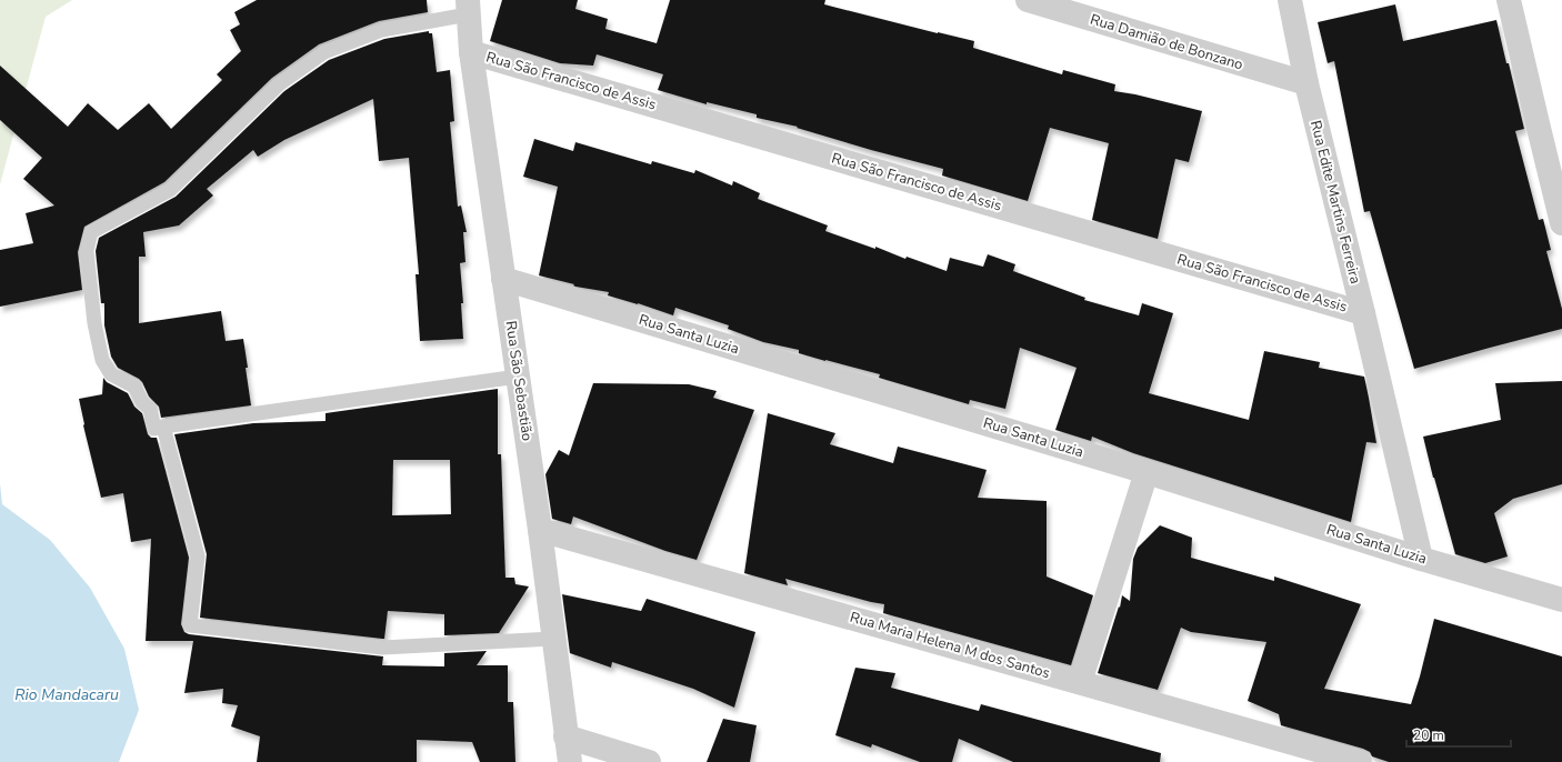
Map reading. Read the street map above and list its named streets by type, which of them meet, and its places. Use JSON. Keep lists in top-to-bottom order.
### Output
{
  "streets": {
    "street": [
      "Rua Damião de Bonzano",
      "Rua São Francisco de Assis",
      "Rua Edite Martins Ferreira",
      "Rua Santa Luzia",
      "Rua São Sebastião",
      "Rua Maria Helena M dos Santos"
    ]
  },
  "crossings": [
    ["Rua Damião de Bonzano", "Rua Edite Martins Ferreira"],
    ["Rua São Francisco de Assis", "Rua Edite Martins Ferreira"],
    ["Rua São Francisco de Assis", "Rua São Sebastião"],
    ["Rua Edite Martins Ferreira", "Rua Santa Luzia"],
    ["Rua Santa Luzia", "Rua São Sebastião"],
    ["Rua São Sebastião", "Rua Maria Helena M dos Santos"]
  ],
  "water": ["Rio Mandacaru"],
  "scale_bar": "20 m"
}
